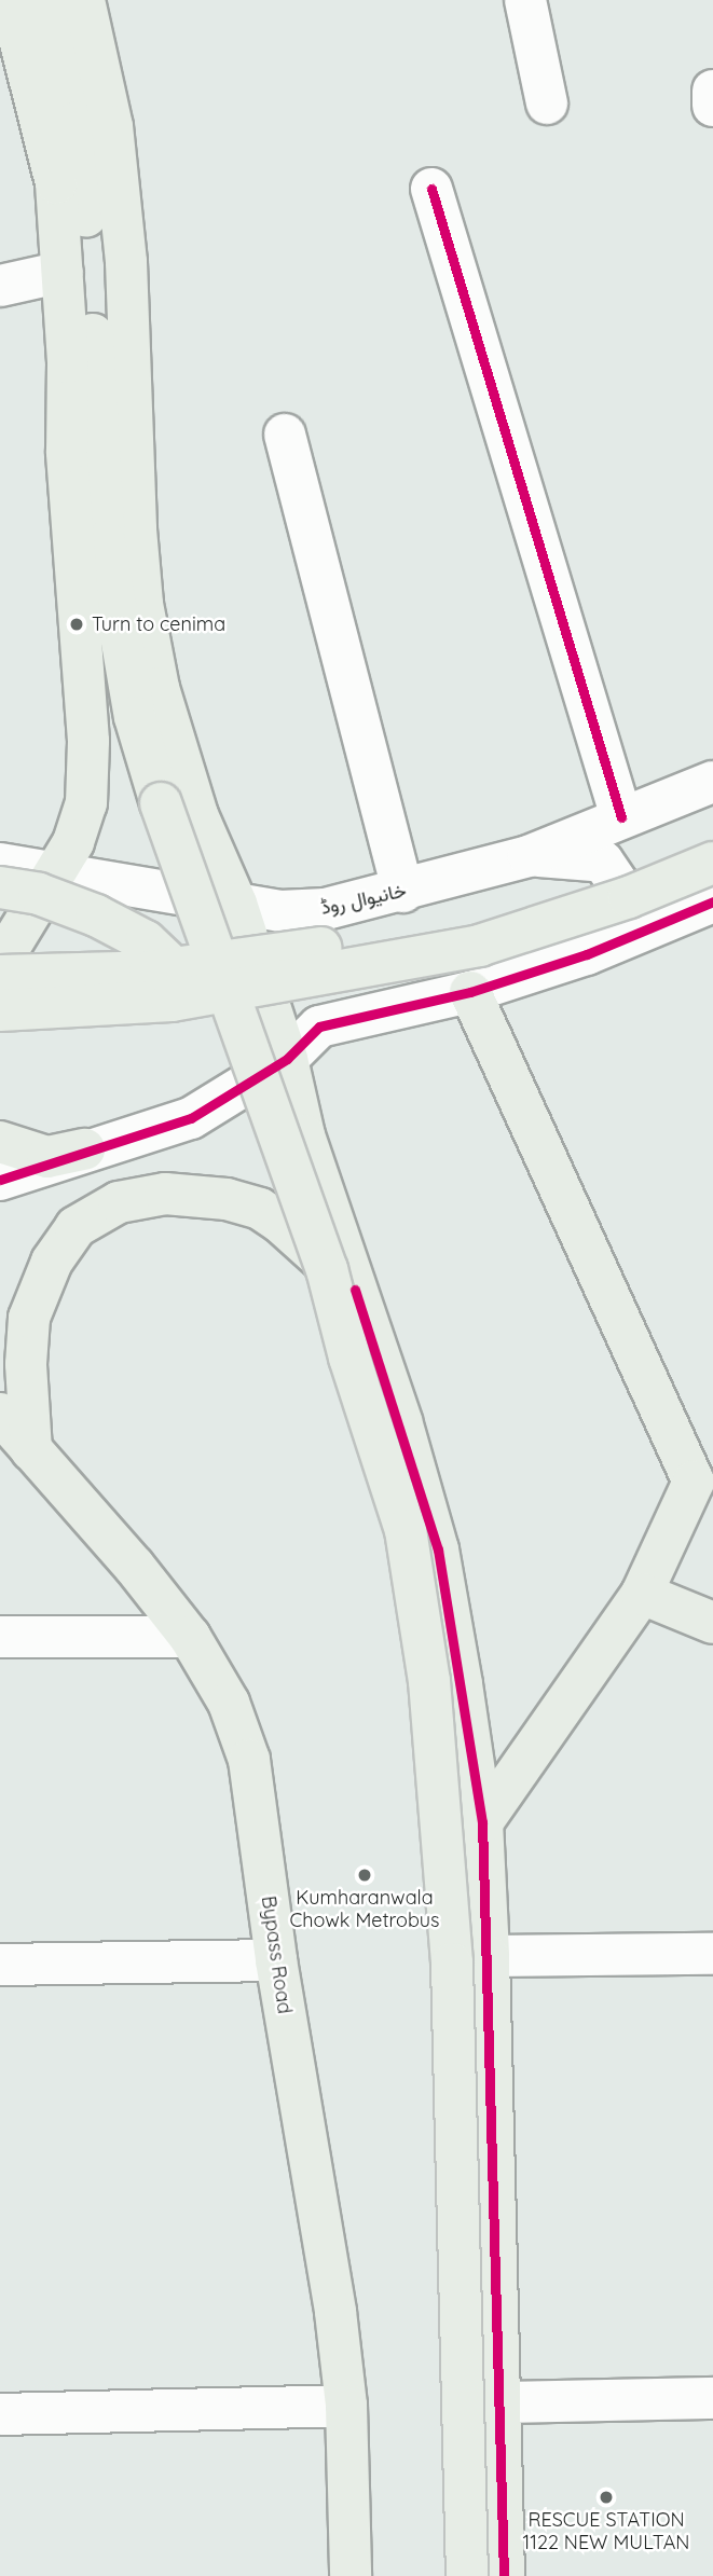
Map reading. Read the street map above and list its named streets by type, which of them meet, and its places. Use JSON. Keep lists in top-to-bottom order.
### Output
{
  "streets": {
    "main road": ["خانیوال روڈ", "Bypass Road"]
  },
  "places": ["Turn to cenima", "Kumharanwala Chowk Metrobus", "RESCUE STATION 1122 NEW MULTAN"]
}
